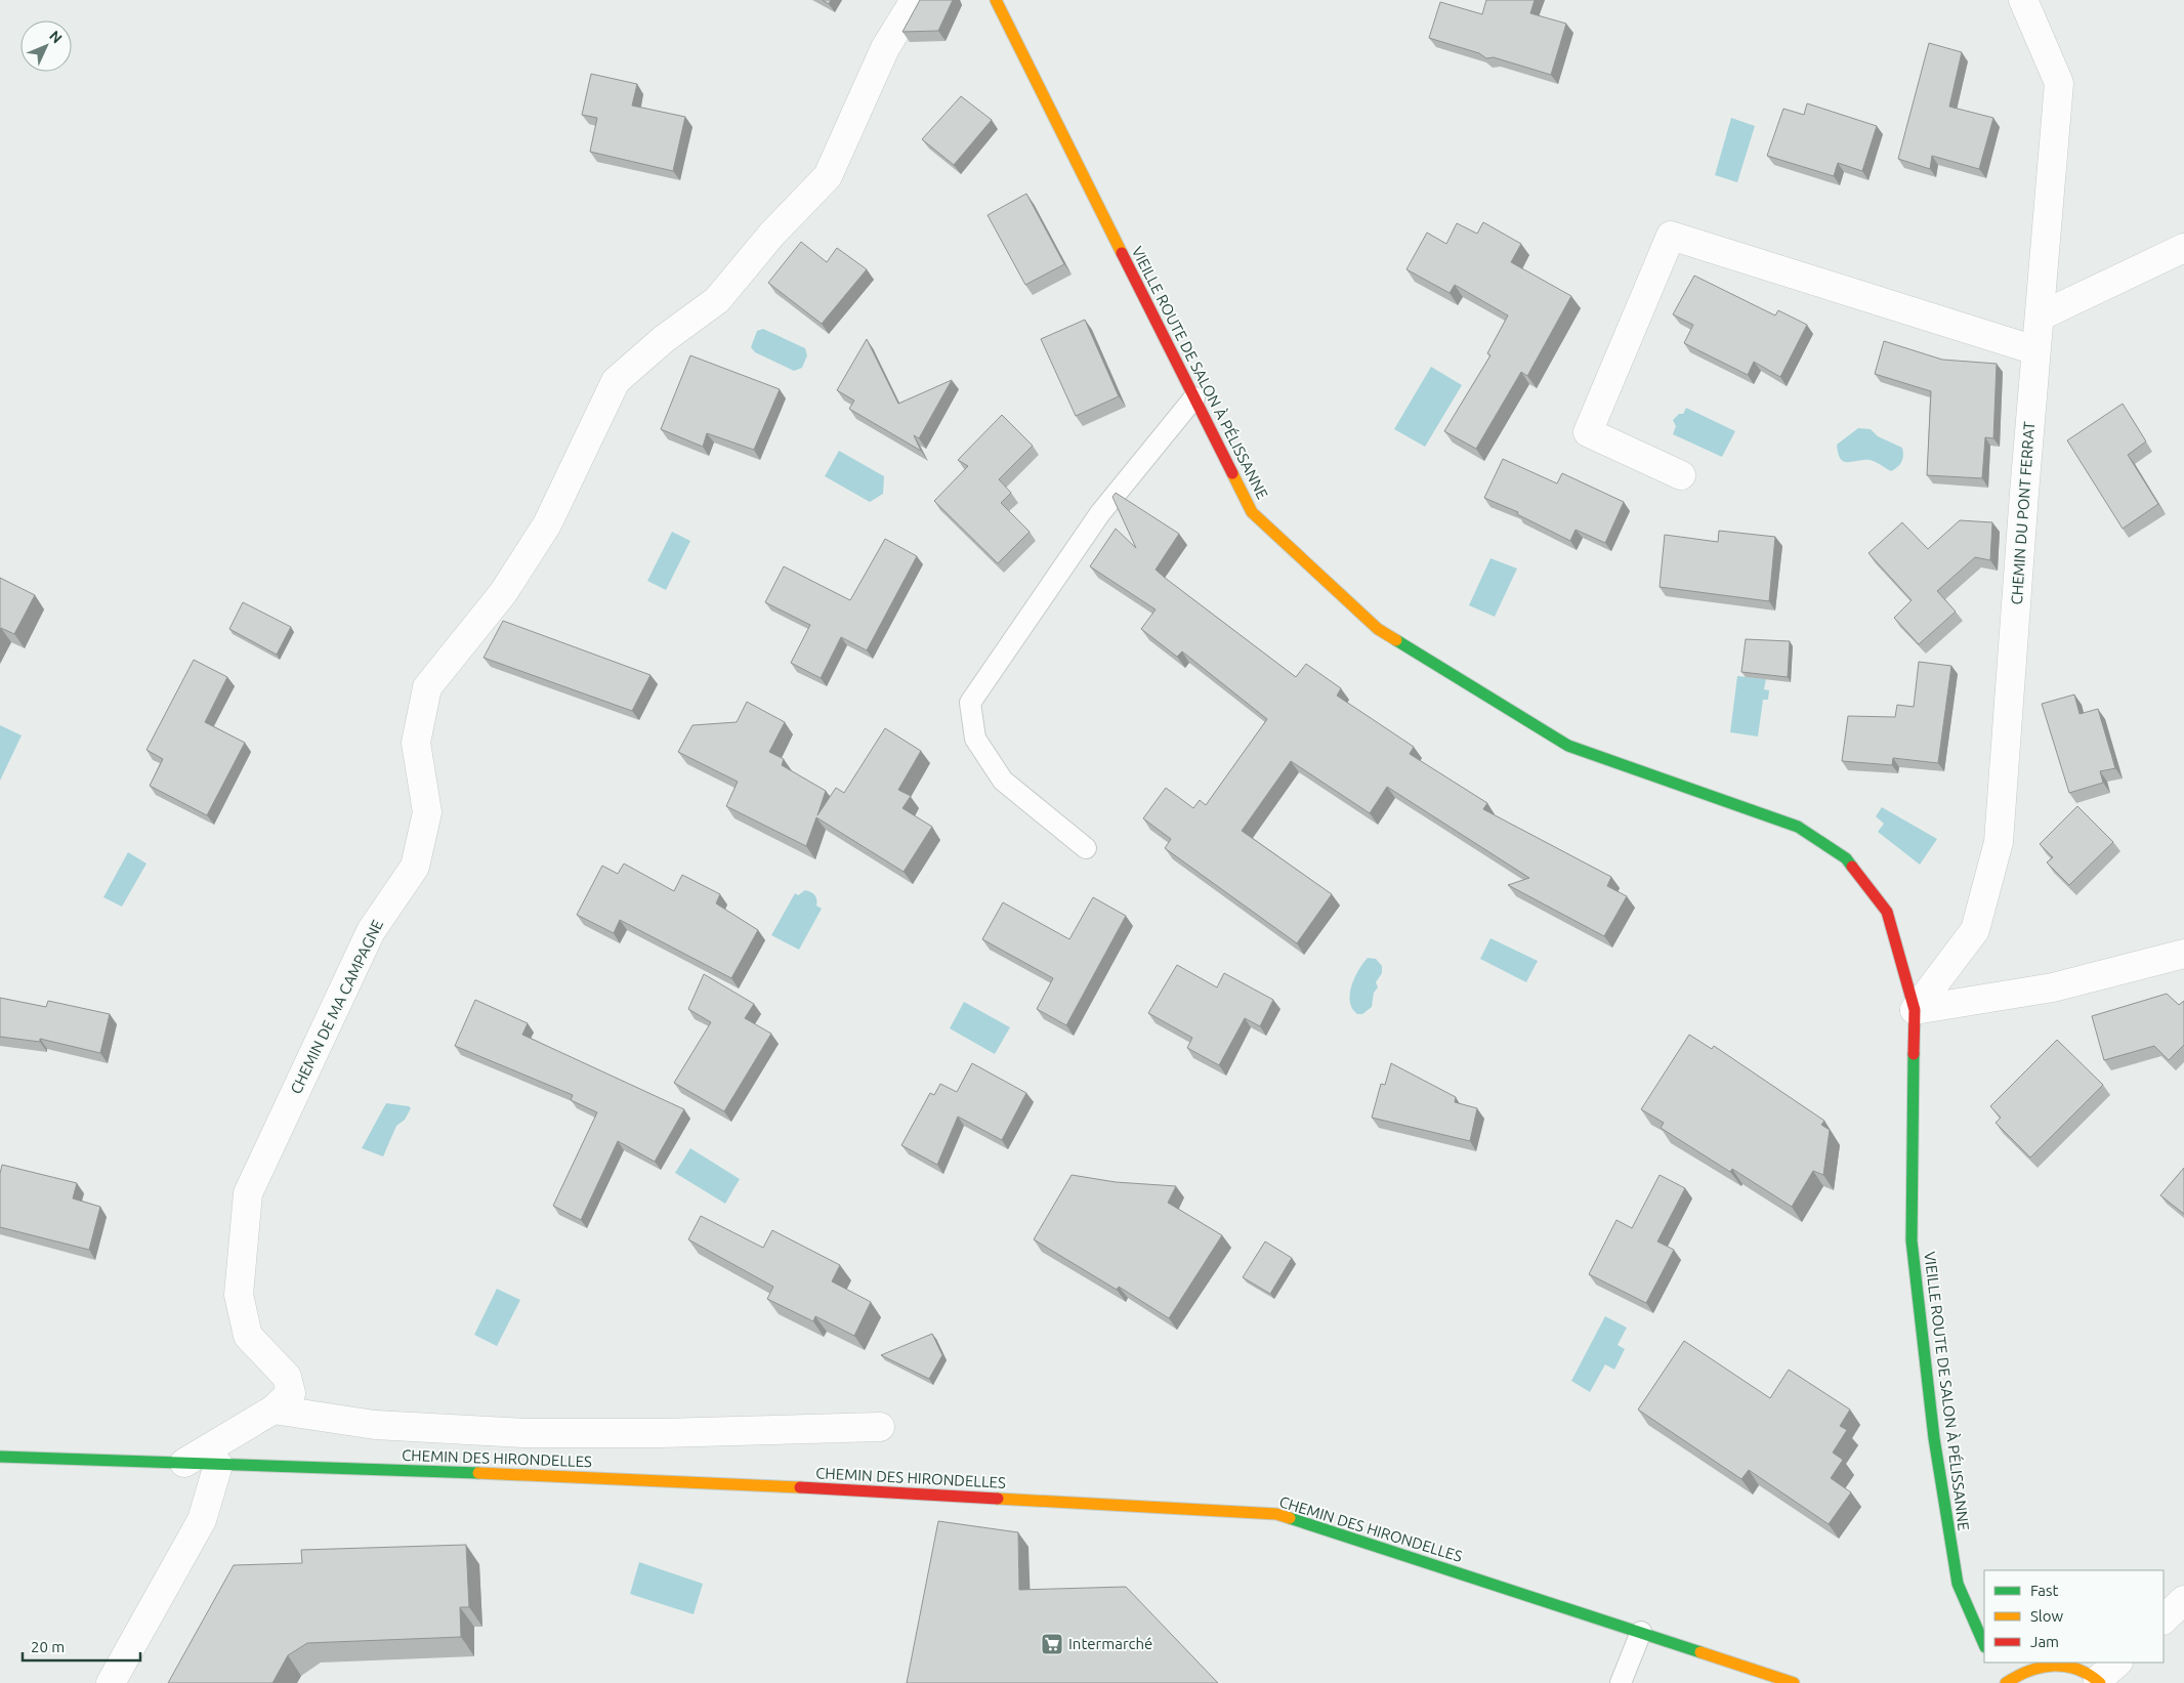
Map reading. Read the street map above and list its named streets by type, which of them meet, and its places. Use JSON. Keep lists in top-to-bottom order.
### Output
{
  "streets": {
    "street": [
      "VIEILLE ROUTE DE SALON À PÉLISSANNE",
      "CHEMIN DU PONT FERRAT",
      "CHEMIN DE MA CAMPAGNE",
      "CHEMIN DES HIRONDELLES"
    ]
  },
  "crossings": [
    ["VIEILLE ROUTE DE SALON À PÉLISSANNE", "CHEMIN DU PONT FERRAT"],
    ["CHEMIN DE MA CAMPAGNE", "CHEMIN DES HIRONDELLES"]
  ],
  "places": {
    "supermarket": ["Intermarché"]
  },
  "legend": ["Fast", "Slow", "Jam"],
  "scale_bar": "20 m",
  "north": "top right"
}
